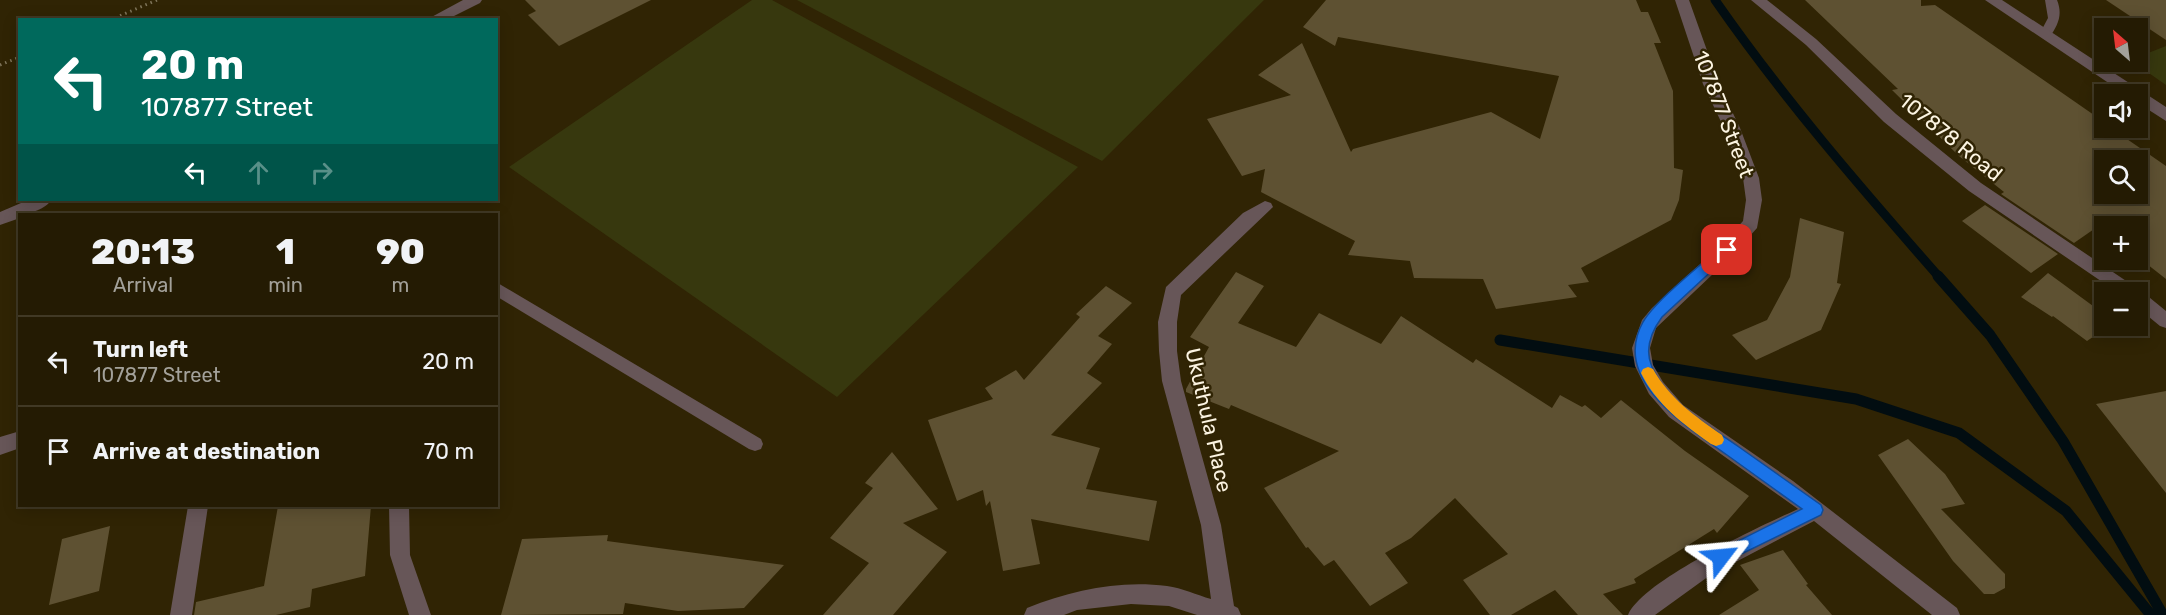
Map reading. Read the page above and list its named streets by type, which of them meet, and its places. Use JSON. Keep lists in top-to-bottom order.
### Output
{
  "streets": {
    "street": ["107877 Street", "107878 Road", "Ukuthula Place"]
  },
  "north": "top left",
  "page": {
    "map_buttons": ["+", "−"],
    "turn": ["20 m", "107877 Street"],
    "eta": [
      "20:13",
      "Arrival",
      "1",
      "min",
      "90",
      "m"
    ],
    "list": [
      {
        "name": "Turn left",
        "note": "107877 Street",
        "value": "20 m"
      },
      {
        "name": "Arrive at destination",
        "value": "70 m"
      }
    ]
  }
}
